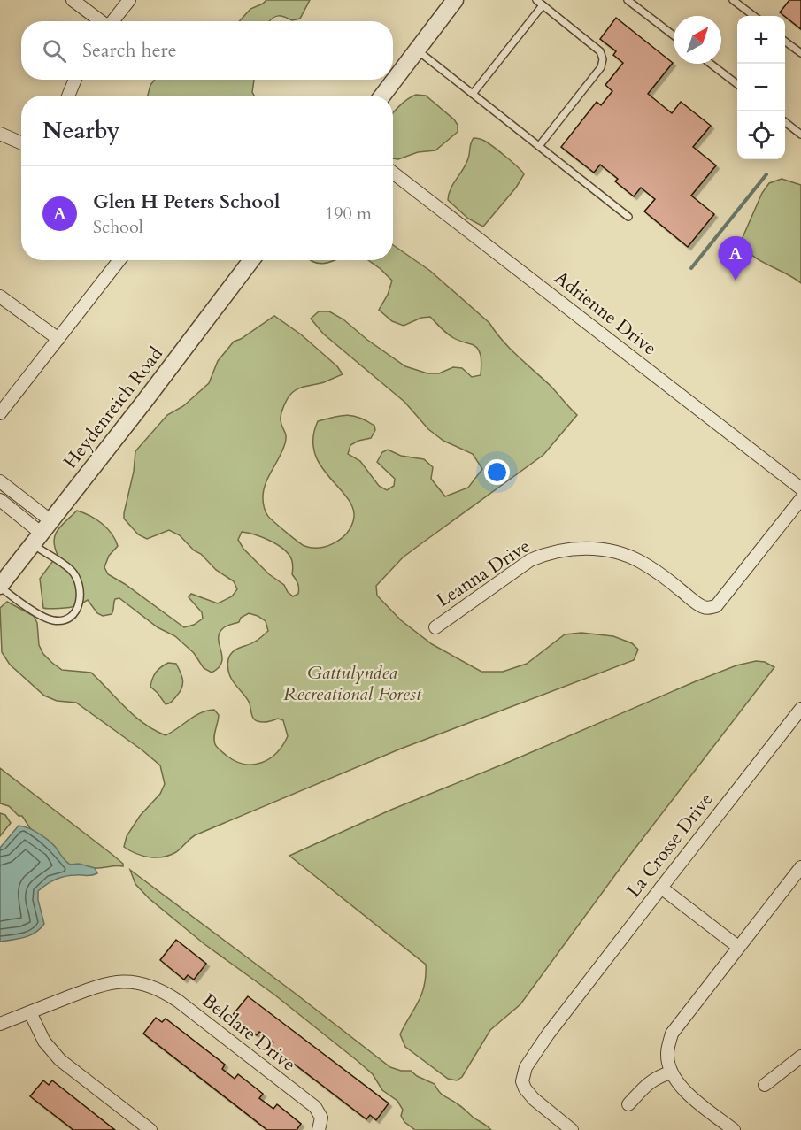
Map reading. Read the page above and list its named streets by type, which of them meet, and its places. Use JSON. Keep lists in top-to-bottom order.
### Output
{
  "streets": {
    "street": [
      "Adrienne Drive",
      "Heydenreich Road",
      "Leanna Drive",
      "La Crosse Drive",
      "Belclare Drive"
    ]
  },
  "parks": ["Gattulyndea Recreational Forest"],
  "north": "top right",
  "page": {
    "map_buttons": ["+", "−"],
    "search": "Search here",
    "heading": "Nearby",
    "list": [
      {
        "mark": "A",
        "name": "Glen H Peters School",
        "note": "School",
        "value": "190 m"
      }
    ],
    "pins": "A"
  }
}
